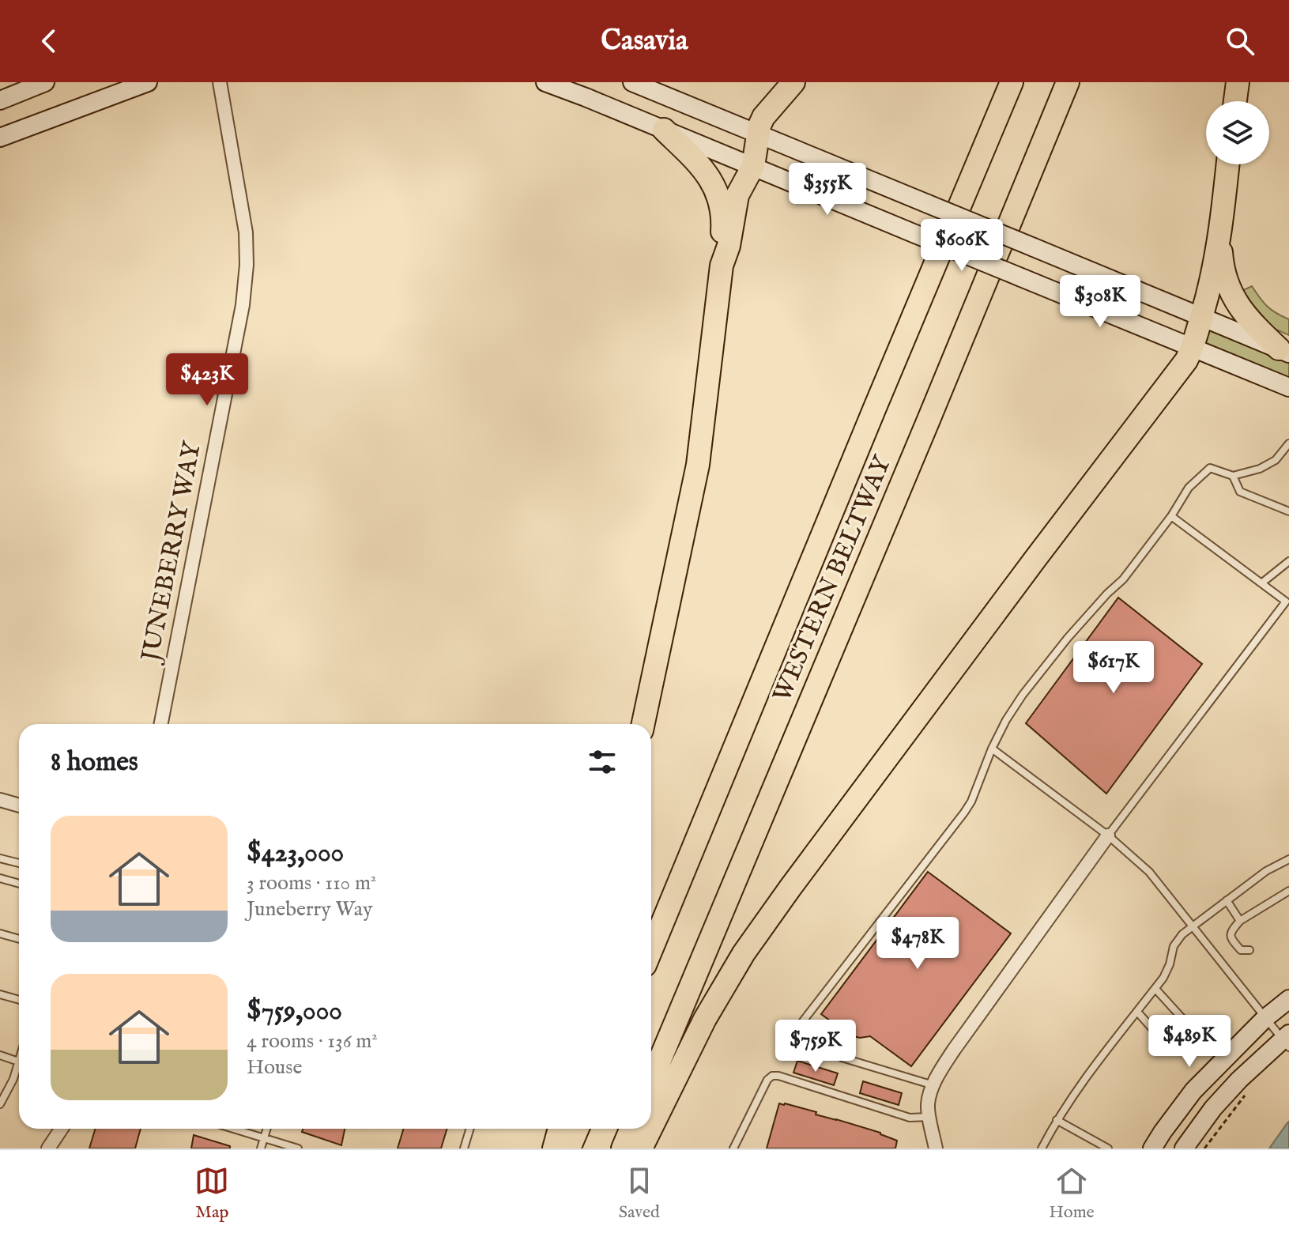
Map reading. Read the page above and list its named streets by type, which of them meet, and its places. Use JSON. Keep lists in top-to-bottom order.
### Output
{
  "streets": {
    "highway": ["WESTERN BELTWAY"],
    "street": ["JUNEBERRY WAY"]
  },
  "page": {
    "header": "Casavia",
    "price": [
      "$355K",
      "$606K",
      "$308K",
      "$423K",
      "$617K",
      "$478K",
      "$489K",
      "$759K"
    ],
    "heading": "8 homes",
    "list": [
      {
        "name": "$423,000",
        "note": "3 rooms · 110 m² · Juneberry Way"
      },
      {
        "name": "$759,000",
        "note": "4 rooms · 136 m² · House"
      }
    ],
    "tabs": ["Map", "Saved", "Home"]
  }
}
